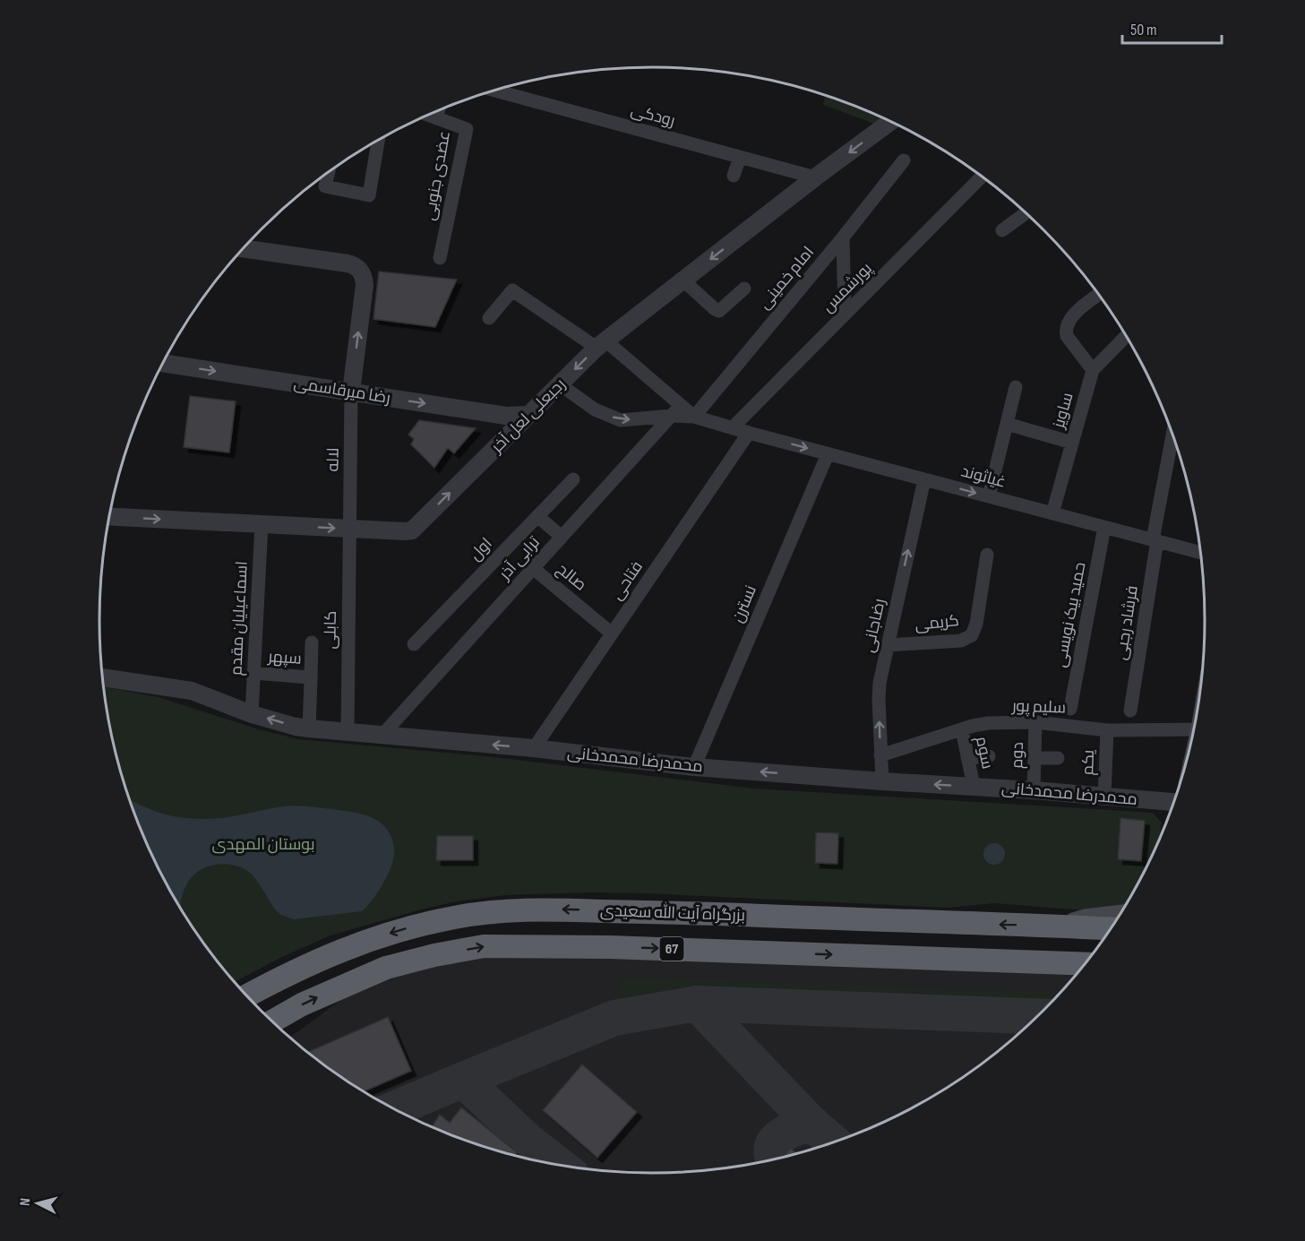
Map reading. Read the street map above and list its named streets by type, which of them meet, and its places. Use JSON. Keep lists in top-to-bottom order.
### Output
{
  "streets": {
    "highway": ["بزرگراه آیت الله سعیدی", "67"],
    "street": [
      "رودکی",
      "عضدی جنوبی",
      "امام خمینی",
      "پورشمس",
      "رضا میرقاسمی",
      "ساویز",
      "رجبعلی لعل آخر",
      "لاله",
      "غیاثوند",
      "اول",
      "ترابی آذر",
      "صالح",
      "فتاحی",
      "نسترن",
      "حمید بیک نویسی",
      "اسماعیلیان مقدم",
      "کریمی",
      "فرشاد رجبی",
      "رضاجانی",
      "کابلی",
      "سپهر",
      "سلیم پور",
      "سوم",
      "دوم",
      "محمدرضا محمدخانی",
      "یکم"
    ]
  },
  "crossings": [
    ["رودکی", "رجبعلی لعل آخر"],
    ["امام خمینی", "غیاثوند"],
    ["پورشمس", "غیاثوند"],
    ["رضا میرقاسمی", "رجبعلی لعل آخر"],
    ["رضا میرقاسمی", "لاله"],
    ["ساویز", "غیاثوند"],
    ["رجبعلی لعل آخر", "لاله"],
    ["رجبعلی لعل آخر", "غیاثوند"],
    ["رجبعلی لعل آخر", "اسماعیلیان مقدم"],
    ["رجبعلی لعل آخر", "کابلی"],
    ["لاله", "کابلی"],
    ["غیاثوند", "ترابی آذر"],
    ["غیاثوند", "فتاحی"],
    ["غیاثوند", "نسترن"],
    ["غیاثوند", "حمید بیک نویسی"],
    ["غیاثوند", "فرشاد رجبی"],
    ["غیاثوند", "رضاجانی"],
    ["ترابی آذر", "صالح"],
    ["ترابی آذر", "محمدرضا محمدخانی"],
    ["صالح", "فتاحی"],
    ["فتاحی", "محمدرضا محمدخانی"],
    ["نسترن", "محمدرضا محمدخانی"],
    ["اسماعیلیان مقدم", "سپهر"],
    ["اسماعیلیان مقدم", "محمدرضا محمدخانی"],
    ["کریمی", "رضاجانی"],
    ["رضاجانی", "سلیم پور"],
    ["رضاجانی", "محمدرضا محمدخانی"],
    ["کابلی", "محمدرضا محمدخانی"],
    ["سپهر", "محمدرضا محمدخانی"],
    ["سلیم پور", "سوم"],
    ["سلیم پور", "دوم"],
    ["سلیم پور", "یکم"],
    ["دوم", "محمدرضا محمدخانی"],
    ["محمدرضا محمدخانی", "یکم"]
  ],
  "one_way": ["رضا میرقاسمی", "رضاجانی", "محمدرضا محمدخانی"],
  "parks": ["بوستان المهدی"],
  "scale_bar": "50 m",
  "north": "left"
}
